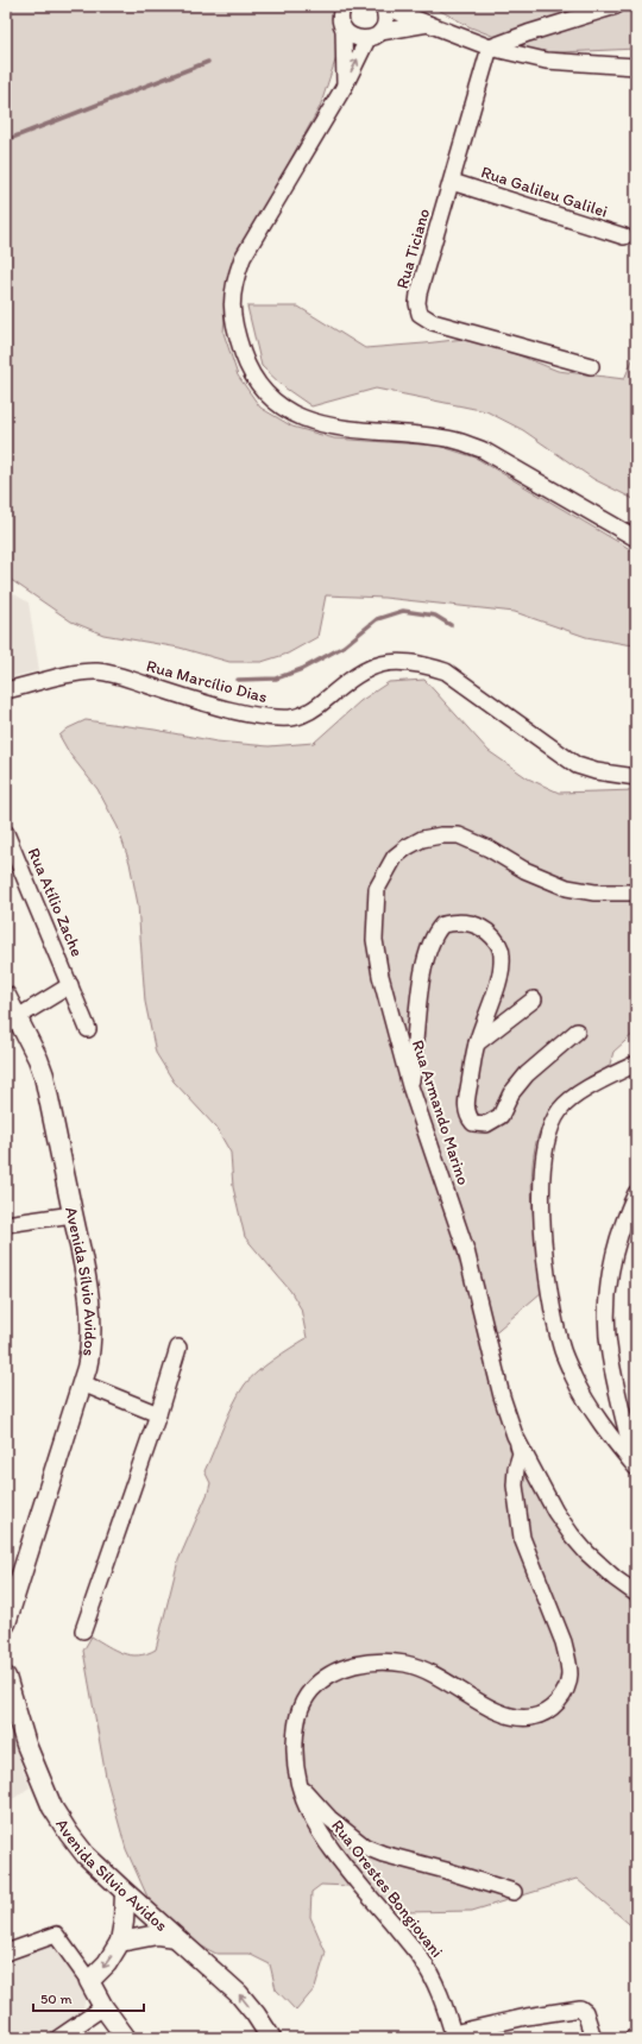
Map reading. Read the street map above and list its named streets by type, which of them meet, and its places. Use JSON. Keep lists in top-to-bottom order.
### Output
{
  "streets": {
    "main road": ["Avenida Sílvio Avidos"],
    "street": [
      "Rua Galileu Galilei",
      "Rua Ticiano",
      "Rua Marcílio Dias",
      "Rua Atílio Zache",
      "Rua Armando Marino",
      "Rua Orestes Bongiovani"
    ]
  },
  "crossings": [
    ["Rua Galileu Galilei", "Rua Ticiano"],
    ["Rua Armando Marino", "Rua Orestes Bongiovani"]
  ],
  "scale_bar": "50 m"
}
